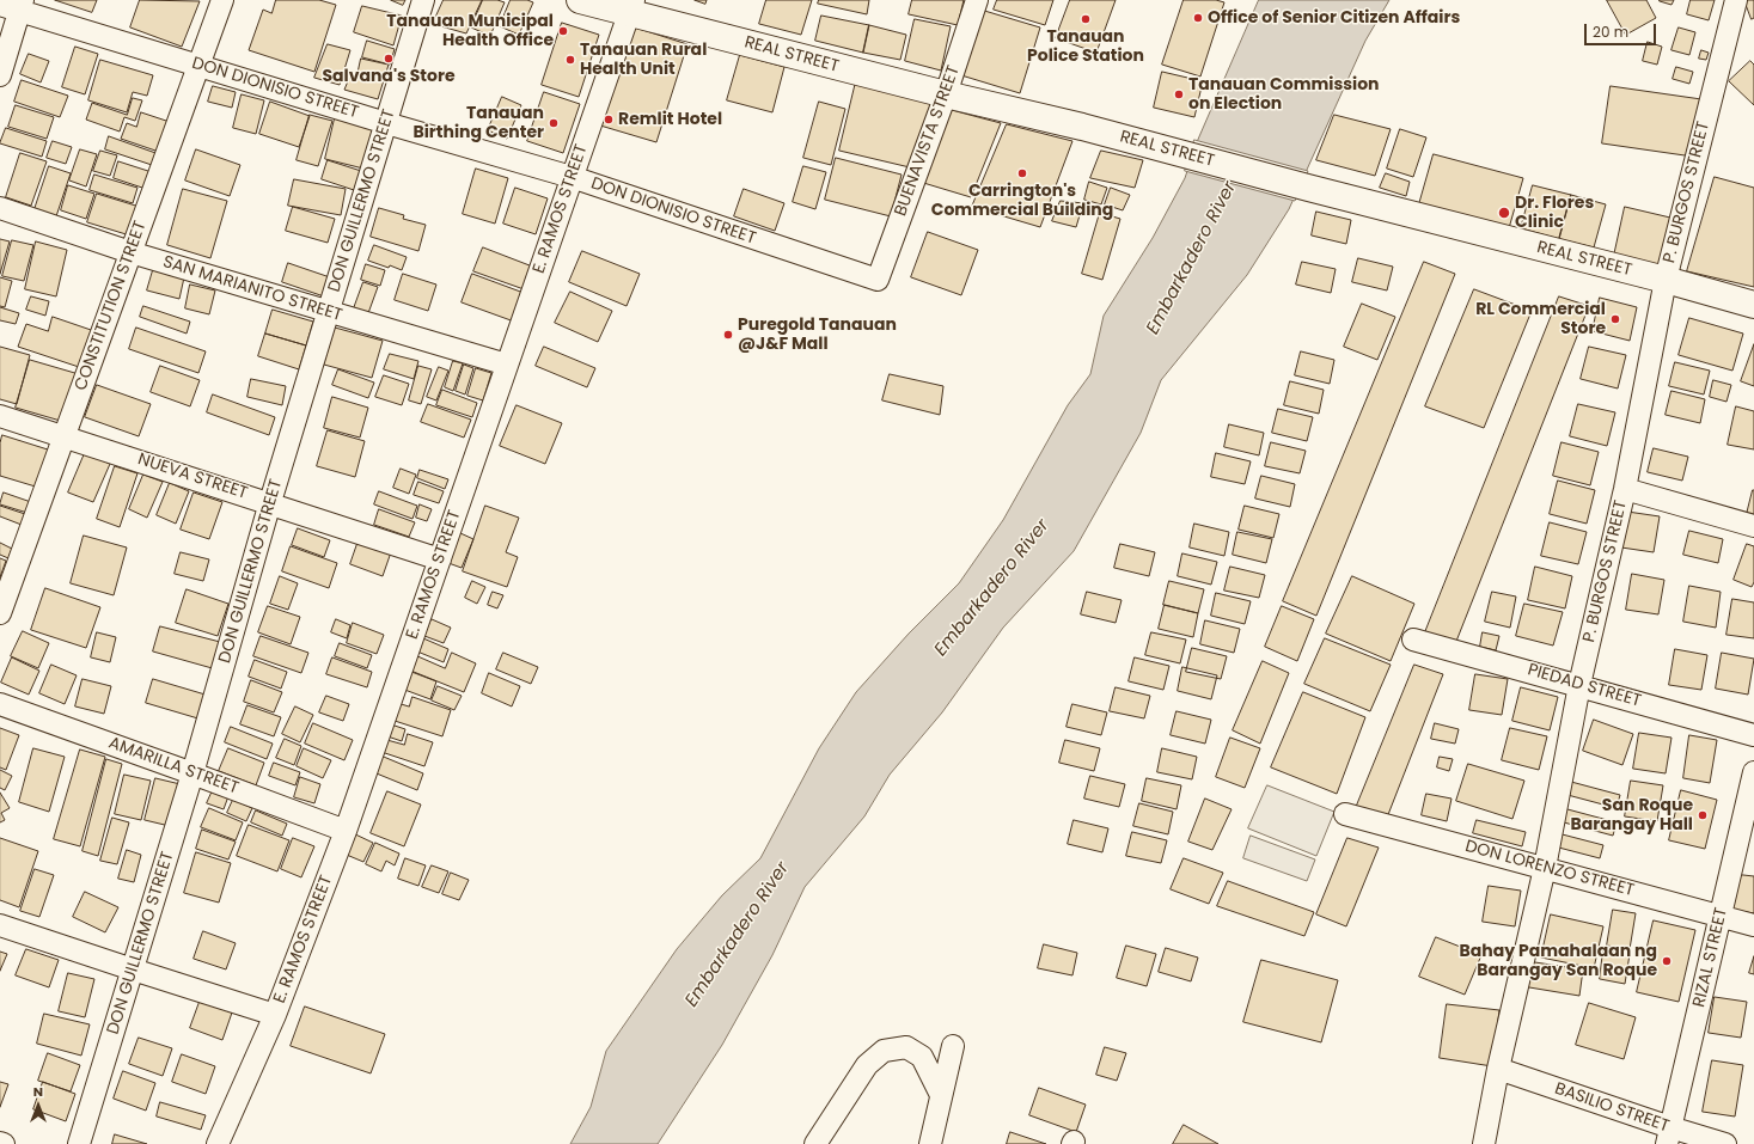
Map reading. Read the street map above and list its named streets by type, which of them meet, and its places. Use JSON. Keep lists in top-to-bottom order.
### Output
{
  "streets": {
    "main road": ["REAL STREET"],
    "street": [
      "DON DIONISIO STREET",
      "BUENAVISTA STREET",
      "P. BURGOS STREET",
      "DON GUILLERMO STREET",
      "E. RAMOS STREET",
      "SAN MARIANITO STREET",
      "CONSTITUTION STREET",
      "NUEVA STREET",
      "PIEDAD STREET",
      "AMARILLA STREET",
      "DON LORENZO STREET",
      "RIZAL STREET",
      "BASILIO STREET"
    ]
  },
  "crossings": [
    ["REAL STREET", "BUENAVISTA STREET"],
    ["REAL STREET", "P. BURGOS STREET"],
    ["REAL STREET", "E. RAMOS STREET"],
    ["DON DIONISIO STREET", "BUENAVISTA STREET"],
    ["DON DIONISIO STREET", "DON GUILLERMO STREET"],
    ["DON DIONISIO STREET", "E. RAMOS STREET"],
    ["DON DIONISIO STREET", "CONSTITUTION STREET"],
    ["P. BURGOS STREET", "PIEDAD STREET"],
    ["P. BURGOS STREET", "DON LORENZO STREET"],
    ["P. BURGOS STREET", "BASILIO STREET"],
    ["DON GUILLERMO STREET", "SAN MARIANITO STREET"],
    ["DON GUILLERMO STREET", "NUEVA STREET"],
    ["DON GUILLERMO STREET", "AMARILLA STREET"],
    ["E. RAMOS STREET", "SAN MARIANITO STREET"],
    ["E. RAMOS STREET", "NUEVA STREET"],
    ["E. RAMOS STREET", "AMARILLA STREET"],
    ["SAN MARIANITO STREET", "CONSTITUTION STREET"],
    ["CONSTITUTION STREET", "NUEVA STREET"],
    ["DON LORENZO STREET", "RIZAL STREET"],
    ["RIZAL STREET", "BASILIO STREET"]
  ],
  "water": ["Embarkadero River"],
  "places": [
    "Office of Senior Citizen Affairs",
    "Tanauan Police Station",
    "Tanauan Municipal Health Office",
    "Salvana's Store",
    "Tanauan Rural Health Unit",
    "Tanauan Commission on Election",
    "Remlit Hotel",
    "Tanauan Birthing Center",
    "Carrington's Commercial Building",
    "Dr. Flores Clinic",
    "RL Commercial Store",
    "Puregold Tanauan @J&F Mall",
    "San Roque Barangay Hall",
    "Bahay Pamahalaan ng Barangay San Roque"
  ],
  "scale_bar": "20 m",
  "north": "top"
}
